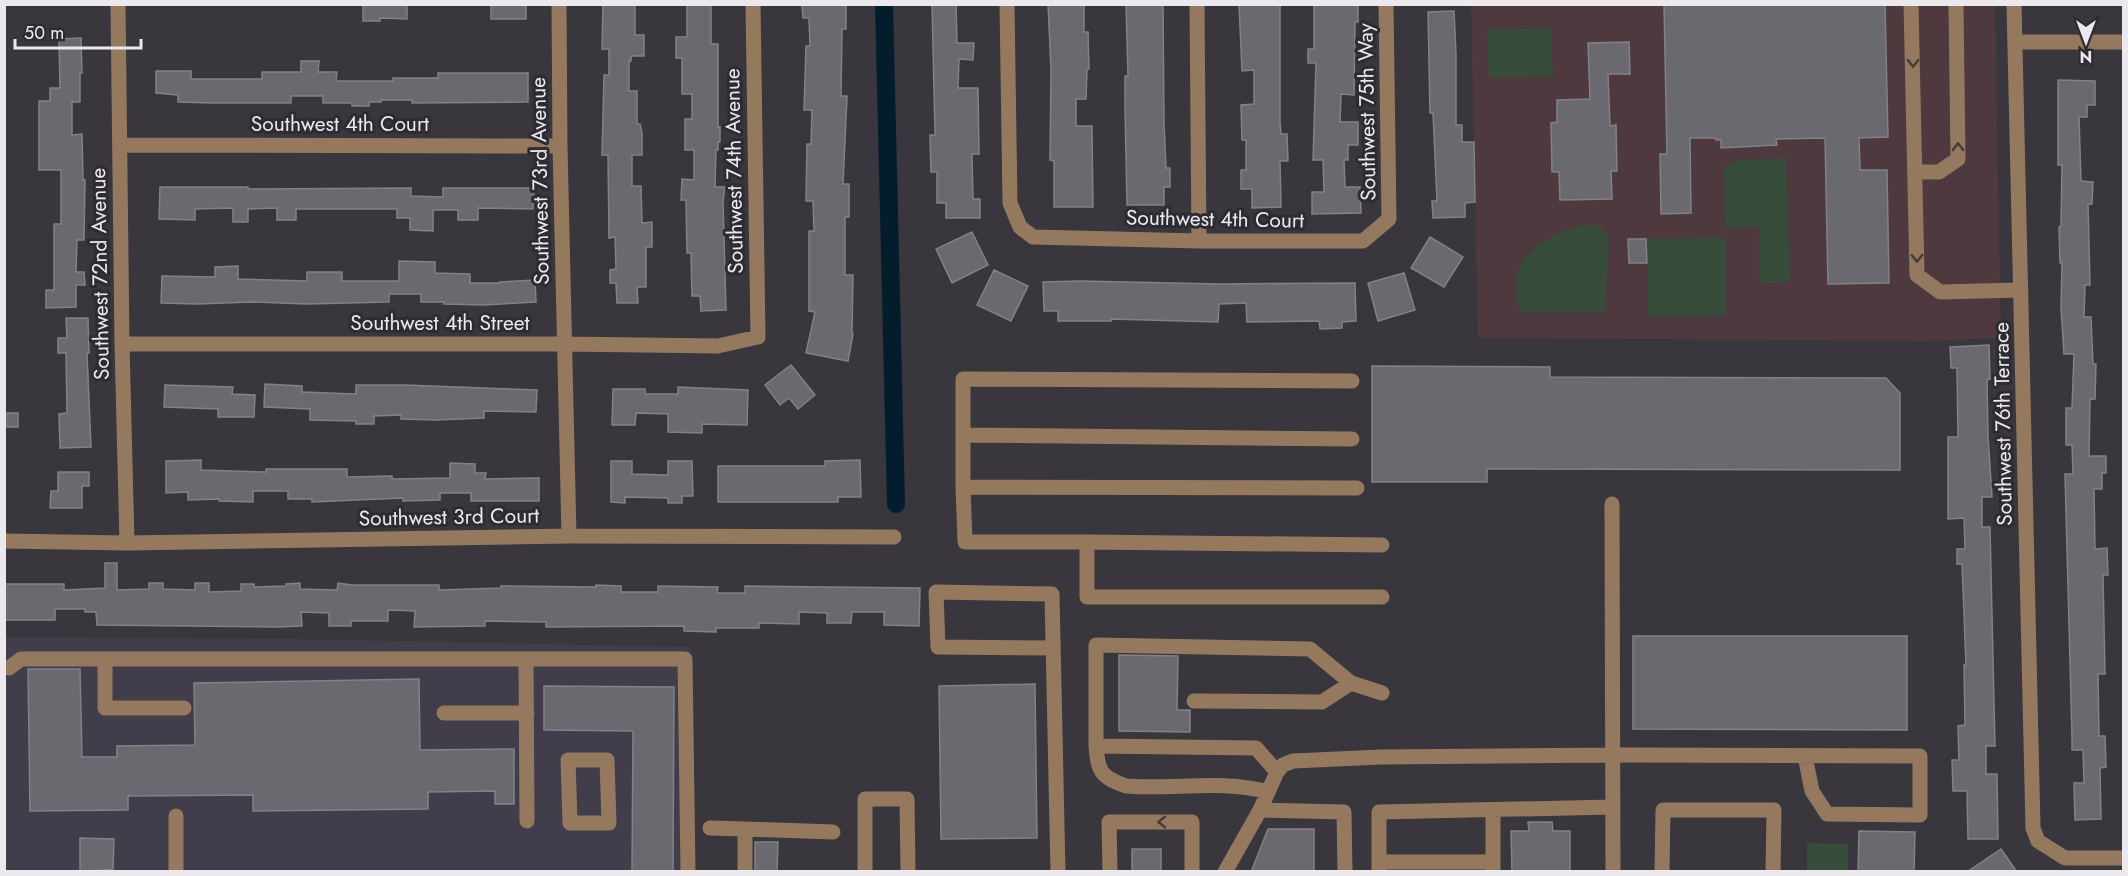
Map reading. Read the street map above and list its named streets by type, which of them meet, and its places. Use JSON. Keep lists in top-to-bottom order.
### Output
{
  "streets": {
    "street": [
      "Southwest 75th Way",
      "Southwest 4th Court",
      "Southwest 74th Avenue",
      "Southwest 73rd Avenue",
      "Southwest 72nd Avenue",
      "Southwest 4th Street",
      "Southwest 76th Terrace",
      "Southwest 3rd Court"
    ]
  },
  "crossings": [
    ["Southwest 75th Way", "Southwest 4th Court"],
    ["Southwest 4th Court", "Southwest 73rd Avenue"],
    ["Southwest 4th Court", "Southwest 72nd Avenue"],
    ["Southwest 74th Avenue", "Southwest 4th Street"],
    ["Southwest 73rd Avenue", "Southwest 4th Street"],
    ["Southwest 73rd Avenue", "Southwest 3rd Court"],
    ["Southwest 72nd Avenue", "Southwest 4th Street"],
    ["Southwest 72nd Avenue", "Southwest 3rd Court"]
  ],
  "scale_bar": "50 m",
  "north": "bottom"
}
